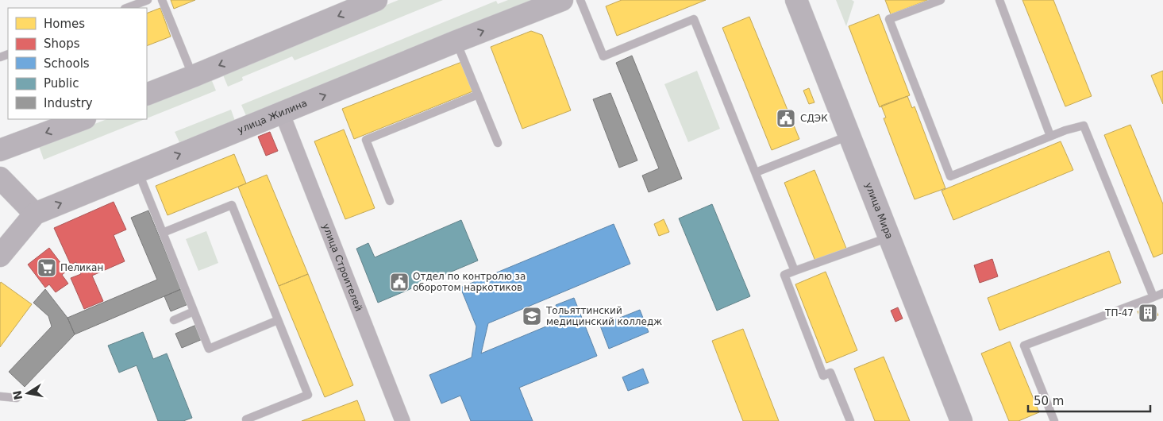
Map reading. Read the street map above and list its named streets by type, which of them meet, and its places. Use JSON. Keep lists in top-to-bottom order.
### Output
{
  "streets": {
    "main road": ["улица Жилина", "улица Мира"],
    "street": ["улица Строителей"]
  },
  "crossings": [
    ["улица Жилина", "улица Строителей"]
  ],
  "places": {
    "public building": ["СДЭК", "Отдел по контролю за оборотом наркотиков"],
    "supermarket": ["Пеликан"],
    "building": ["ТП-47"],
    "school or university": ["Тольяттинский медицинский колледж"]
  },
  "legend": [
    "Homes",
    "Shops",
    "Schools",
    "Public",
    "Industry"
  ],
  "scale_bar": "50 m",
  "north": "left"
}
